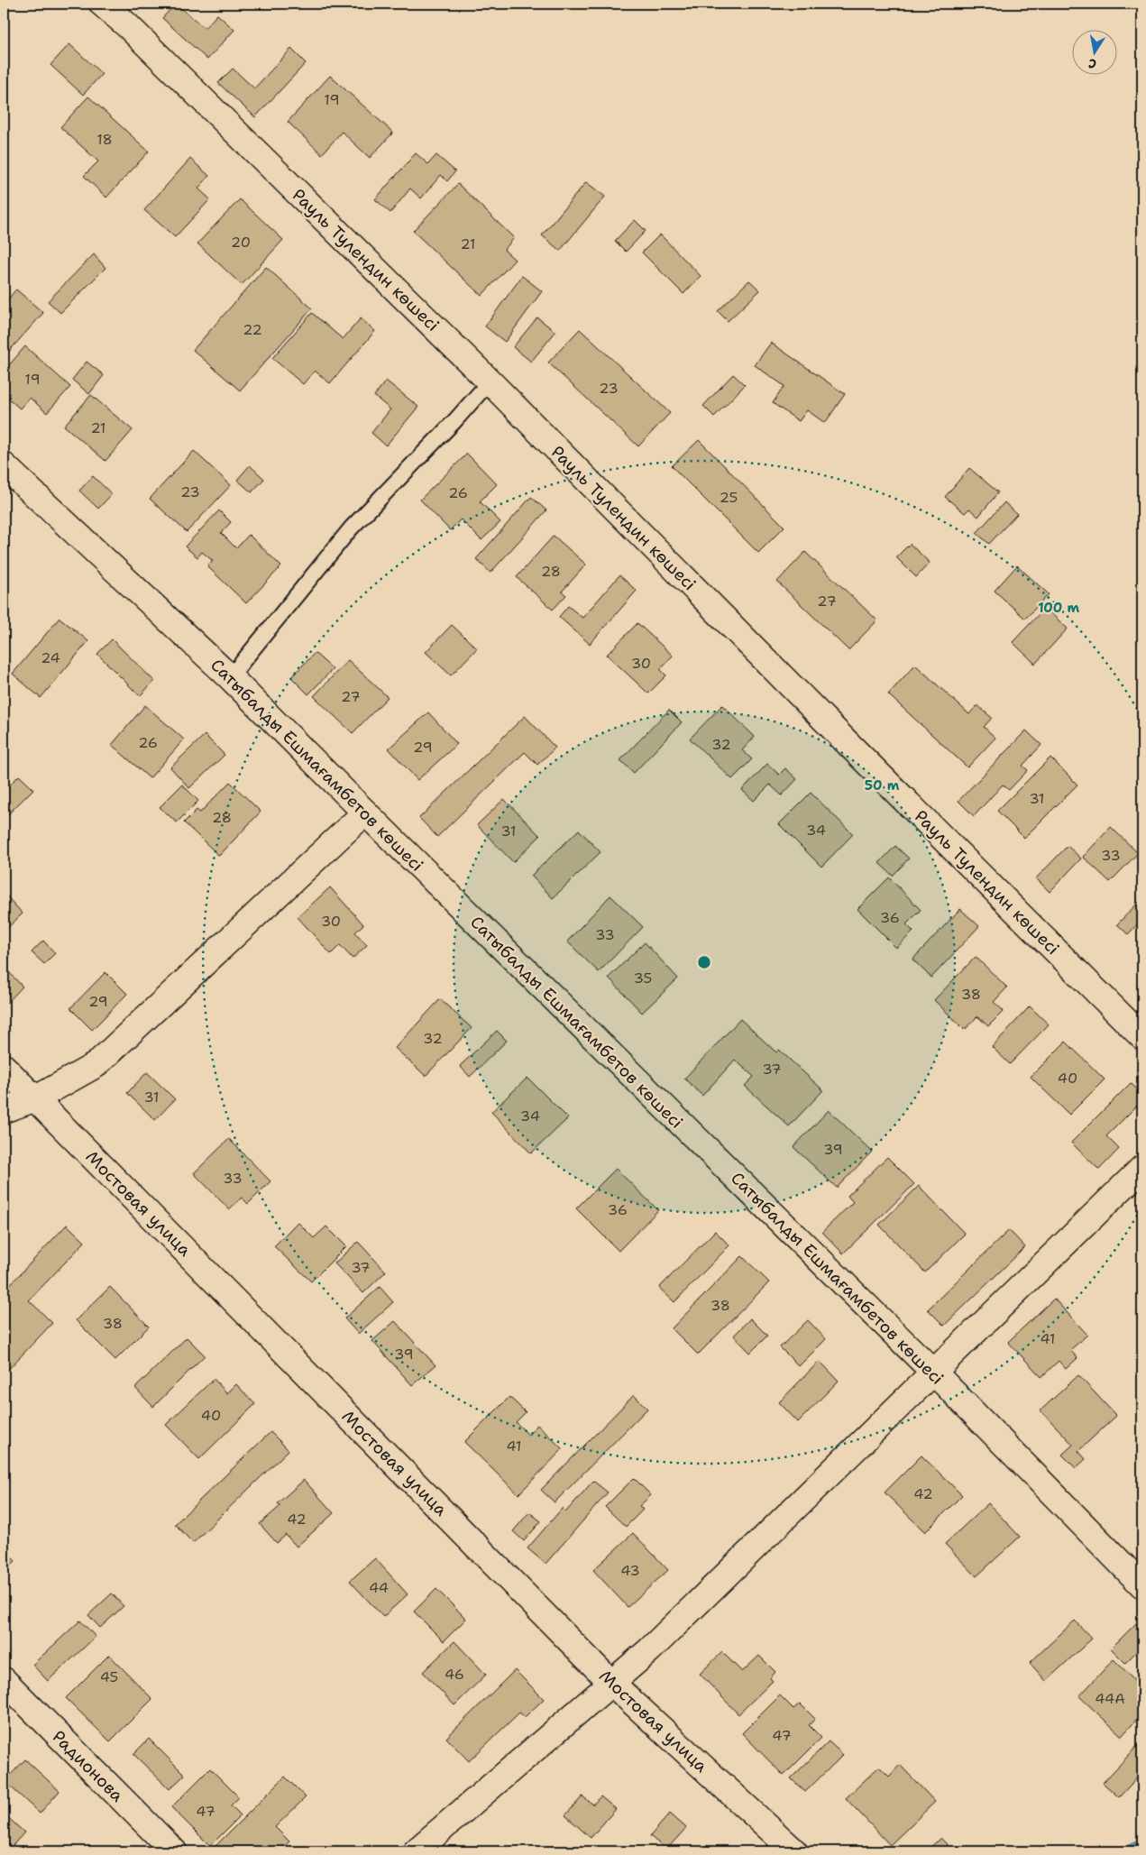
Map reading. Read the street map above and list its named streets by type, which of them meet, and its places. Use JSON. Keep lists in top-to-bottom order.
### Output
{
  "streets": {
    "street": [
      "Рауль Тулендин көшесі",
      "Сатыбалды Ешмағамбетов көшесі",
      "Мостовая улица",
      "Радионова"
    ]
  },
  "house_numbers": [
    "19",
    "18",
    "20",
    "21",
    "22",
    "19",
    "23",
    "21",
    "23",
    "26",
    "25",
    "28",
    "27",
    "24",
    "30",
    "27",
    "26",
    "32",
    "29",
    "31",
    "28",
    "34",
    "31",
    "33",
    "36",
    "30",
    "33",
    "35",
    "38",
    "29",
    "32",
    "37",
    "40",
    "31",
    "34",
    "39",
    "33",
    "36",
    "37",
    "38",
    "38",
    "41",
    "39",
    "40",
    "41",
    "42",
    "42",
    "43",
    "44",
    "46",
    "45",
    "44А",
    "47",
    "47"
  ],
  "north": "bottom",
  "rings": ["100 m", "50 m"]
}
